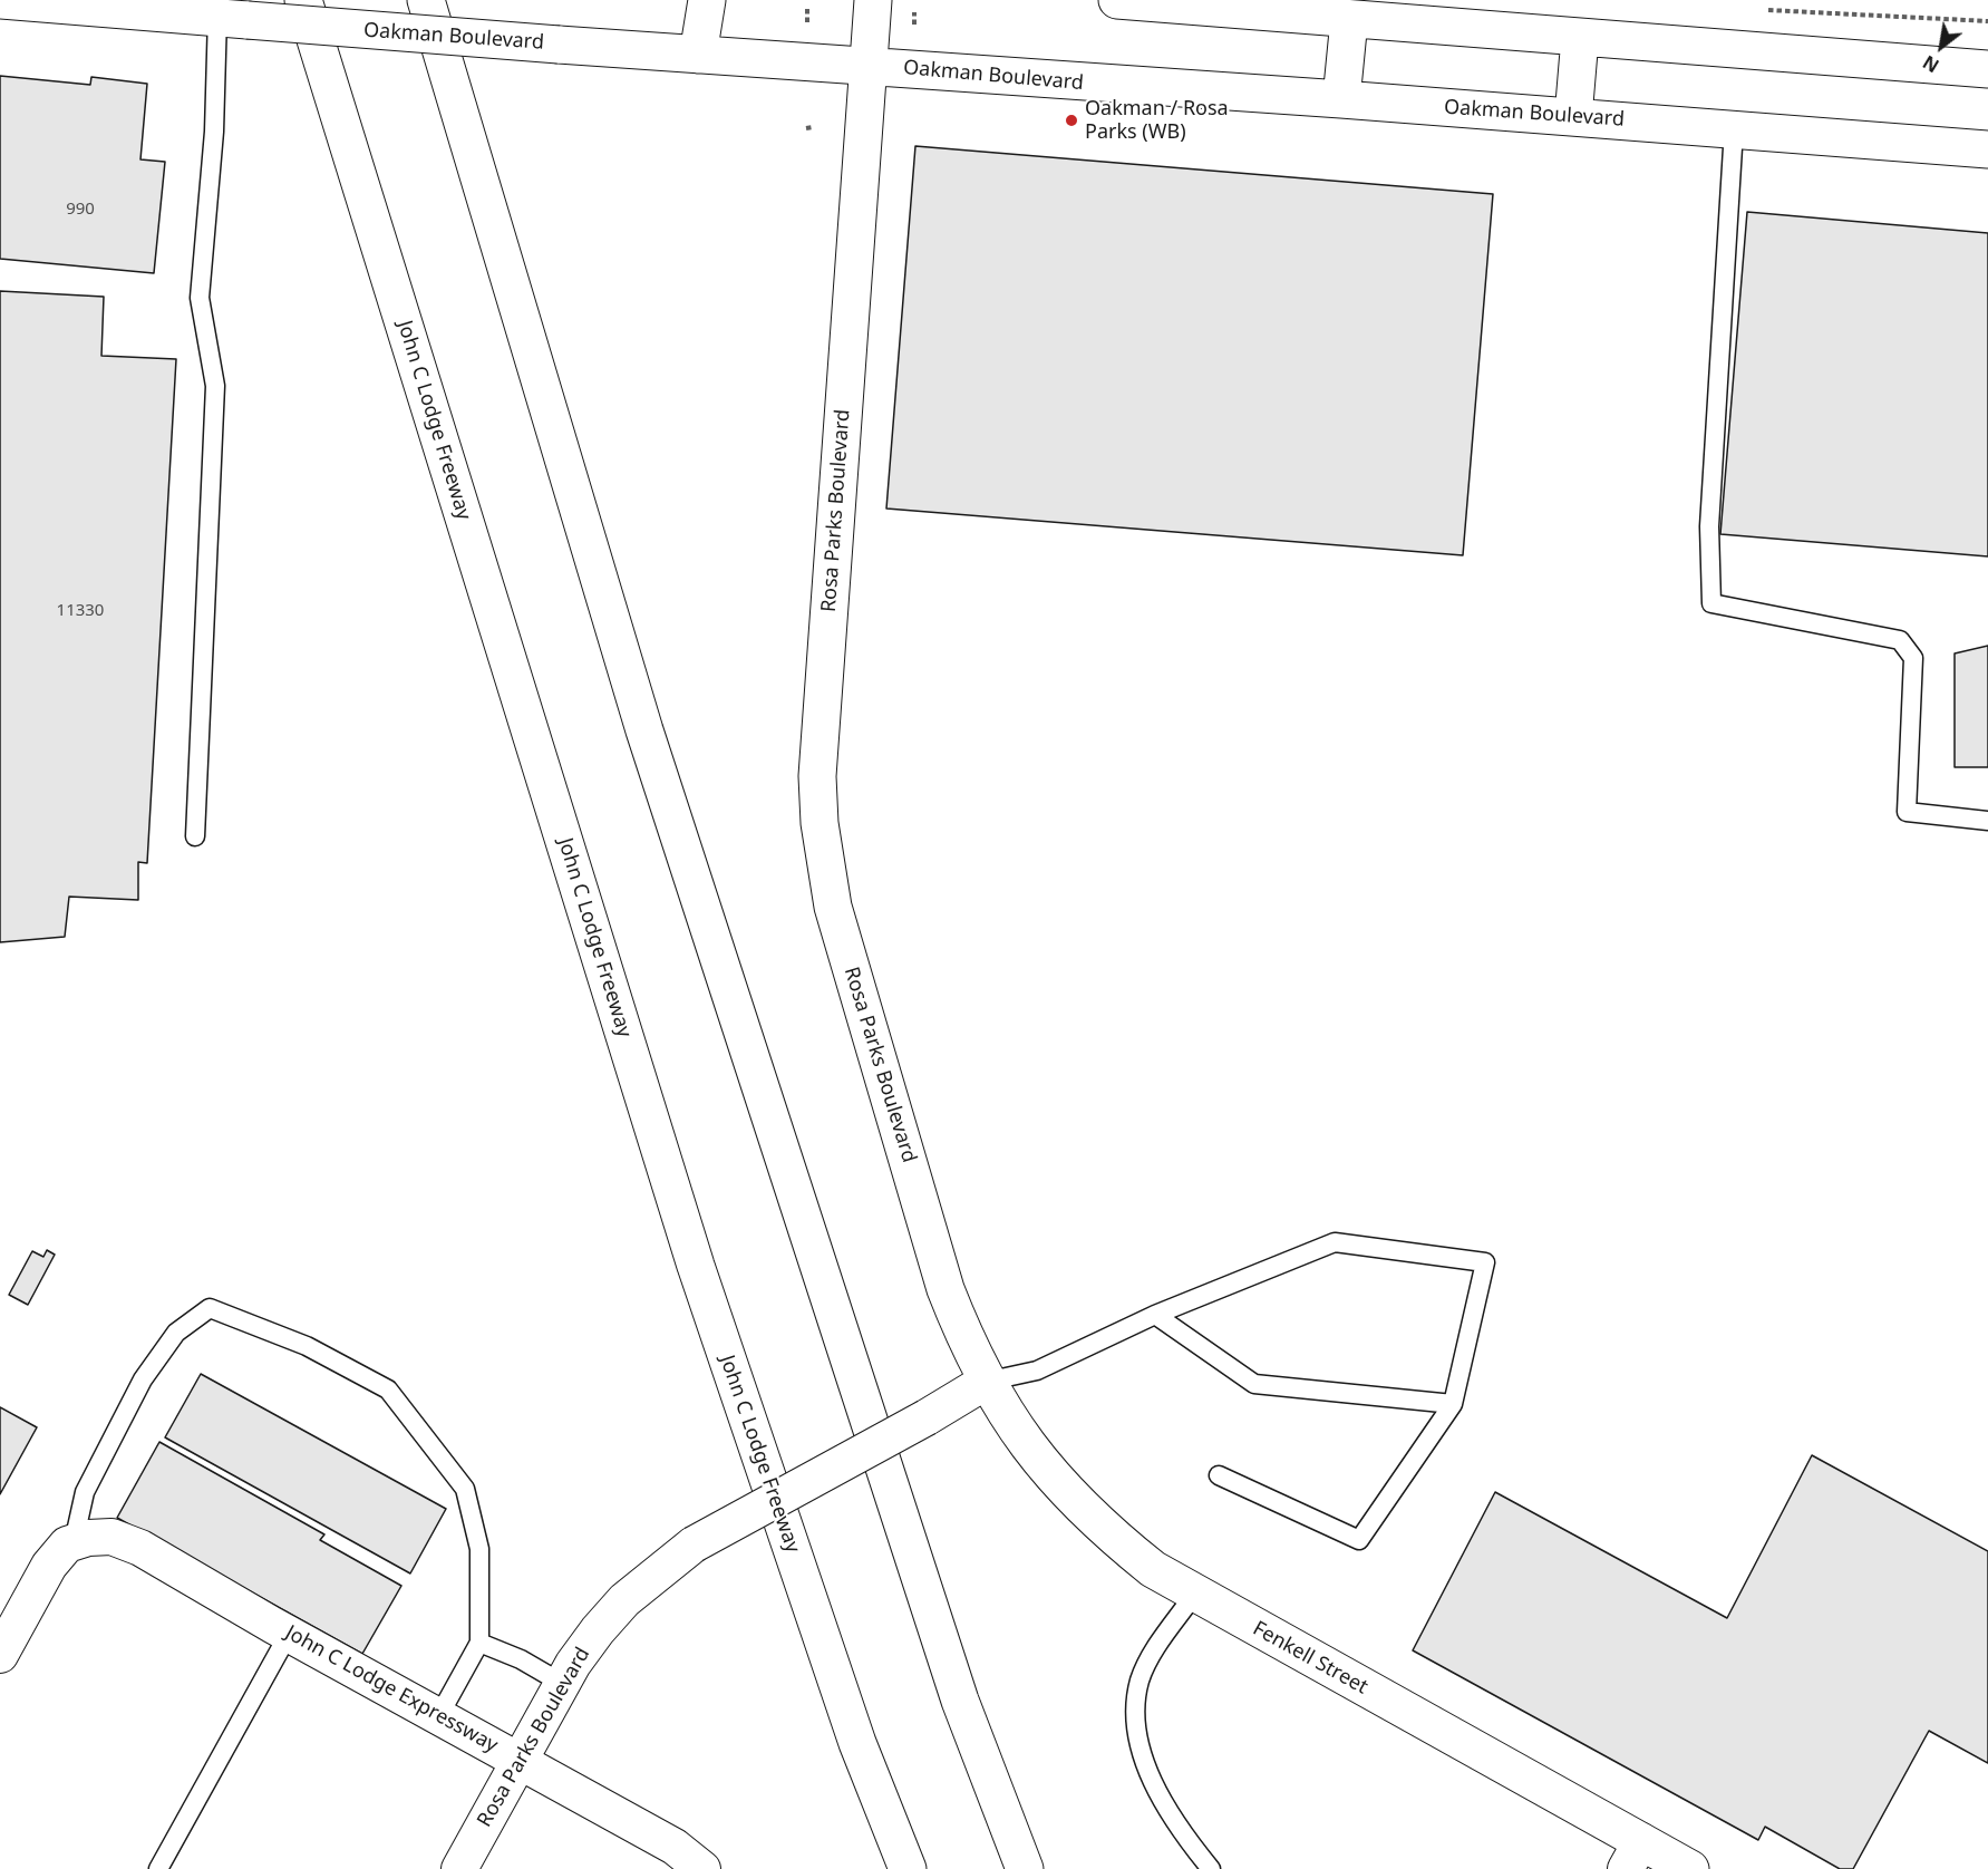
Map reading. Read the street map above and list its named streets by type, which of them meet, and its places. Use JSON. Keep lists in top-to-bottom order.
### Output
{
  "streets": {
    "main road": [
      "Oakman Boulevard",
      "John C Lodge Freeway",
      "Rosa Parks Boulevard",
      "Fenkell Street"
    ],
    "street": ["John C Lodge Expressway"]
  },
  "crossings": [
    ["Oakman Boulevard", "Rosa Parks Boulevard"],
    ["Rosa Parks Boulevard", "Fenkell Street"],
    ["Rosa Parks Boulevard", "John C Lodge Expressway"]
  ],
  "places": ["Oakman / Rosa Parks (WB)"],
  "house_numbers": ["990", "11330"],
  "north": "bottom left"
}
